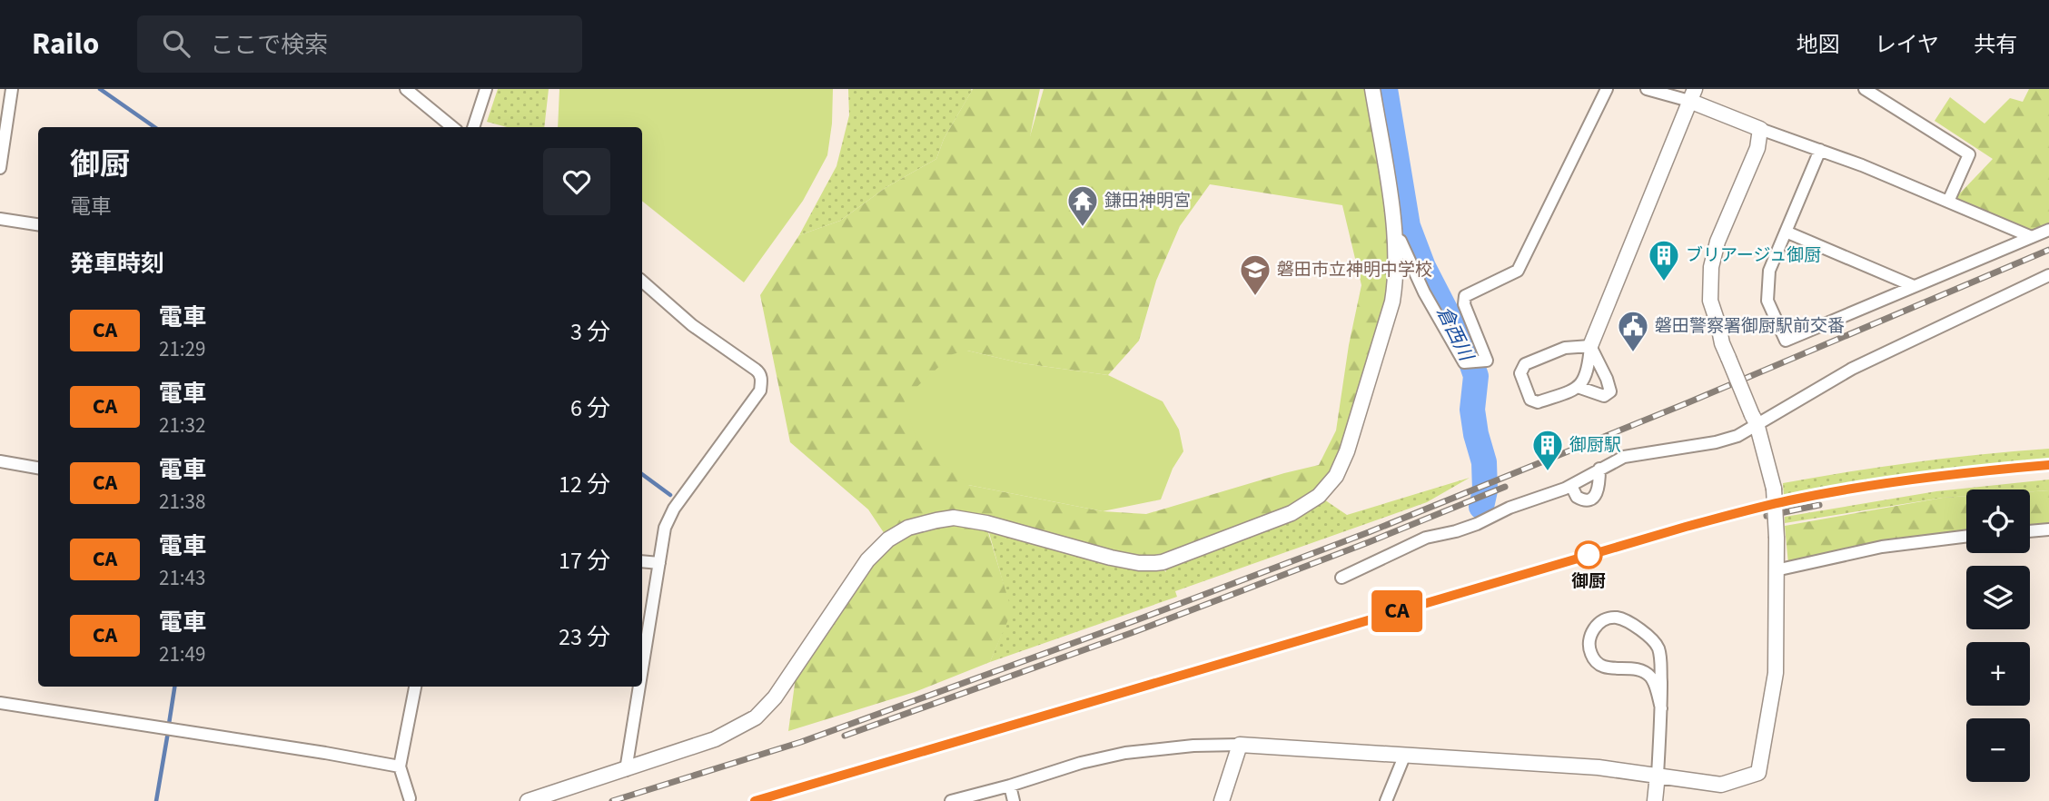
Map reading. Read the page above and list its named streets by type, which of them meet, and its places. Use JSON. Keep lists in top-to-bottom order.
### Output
{
  "water": ["倉西川"],
  "places": {
    "temple": ["鎌田神明宮"],
    "building": ["ブリアージュ御厨", "御厨駅"],
    "school or university": ["磐田市立神明中学校"],
    "public building": ["磐田警察署御厨駅前交番"],
    "other": ["御厨"]
  },
  "page": {
    "header": "Railo",
    "search": "ここで検索",
    "nav": ["地図", "レイヤ", "共有"],
    "on_map": "CA",
    "heading": [
      ["御厨", "電車"],
      "発車時刻"
    ],
    "list": [
      {
        "mark": "CA",
        "name": "電車",
        "note": "21:29",
        "value": "3 分"
      },
      {
        "mark": "CA",
        "name": "電車",
        "note": "21:32",
        "value": "6 分"
      },
      {
        "mark": "CA",
        "name": "電車",
        "note": "21:38",
        "value": "12 分"
      },
      {
        "mark": "CA",
        "name": "電車",
        "note": "21:43",
        "value": "17 分"
      },
      {
        "mark": "CA",
        "name": "電車",
        "note": "21:49",
        "value": "23 分"
      }
    ],
    "map_buttons": ["+", "−"]
  }
}
